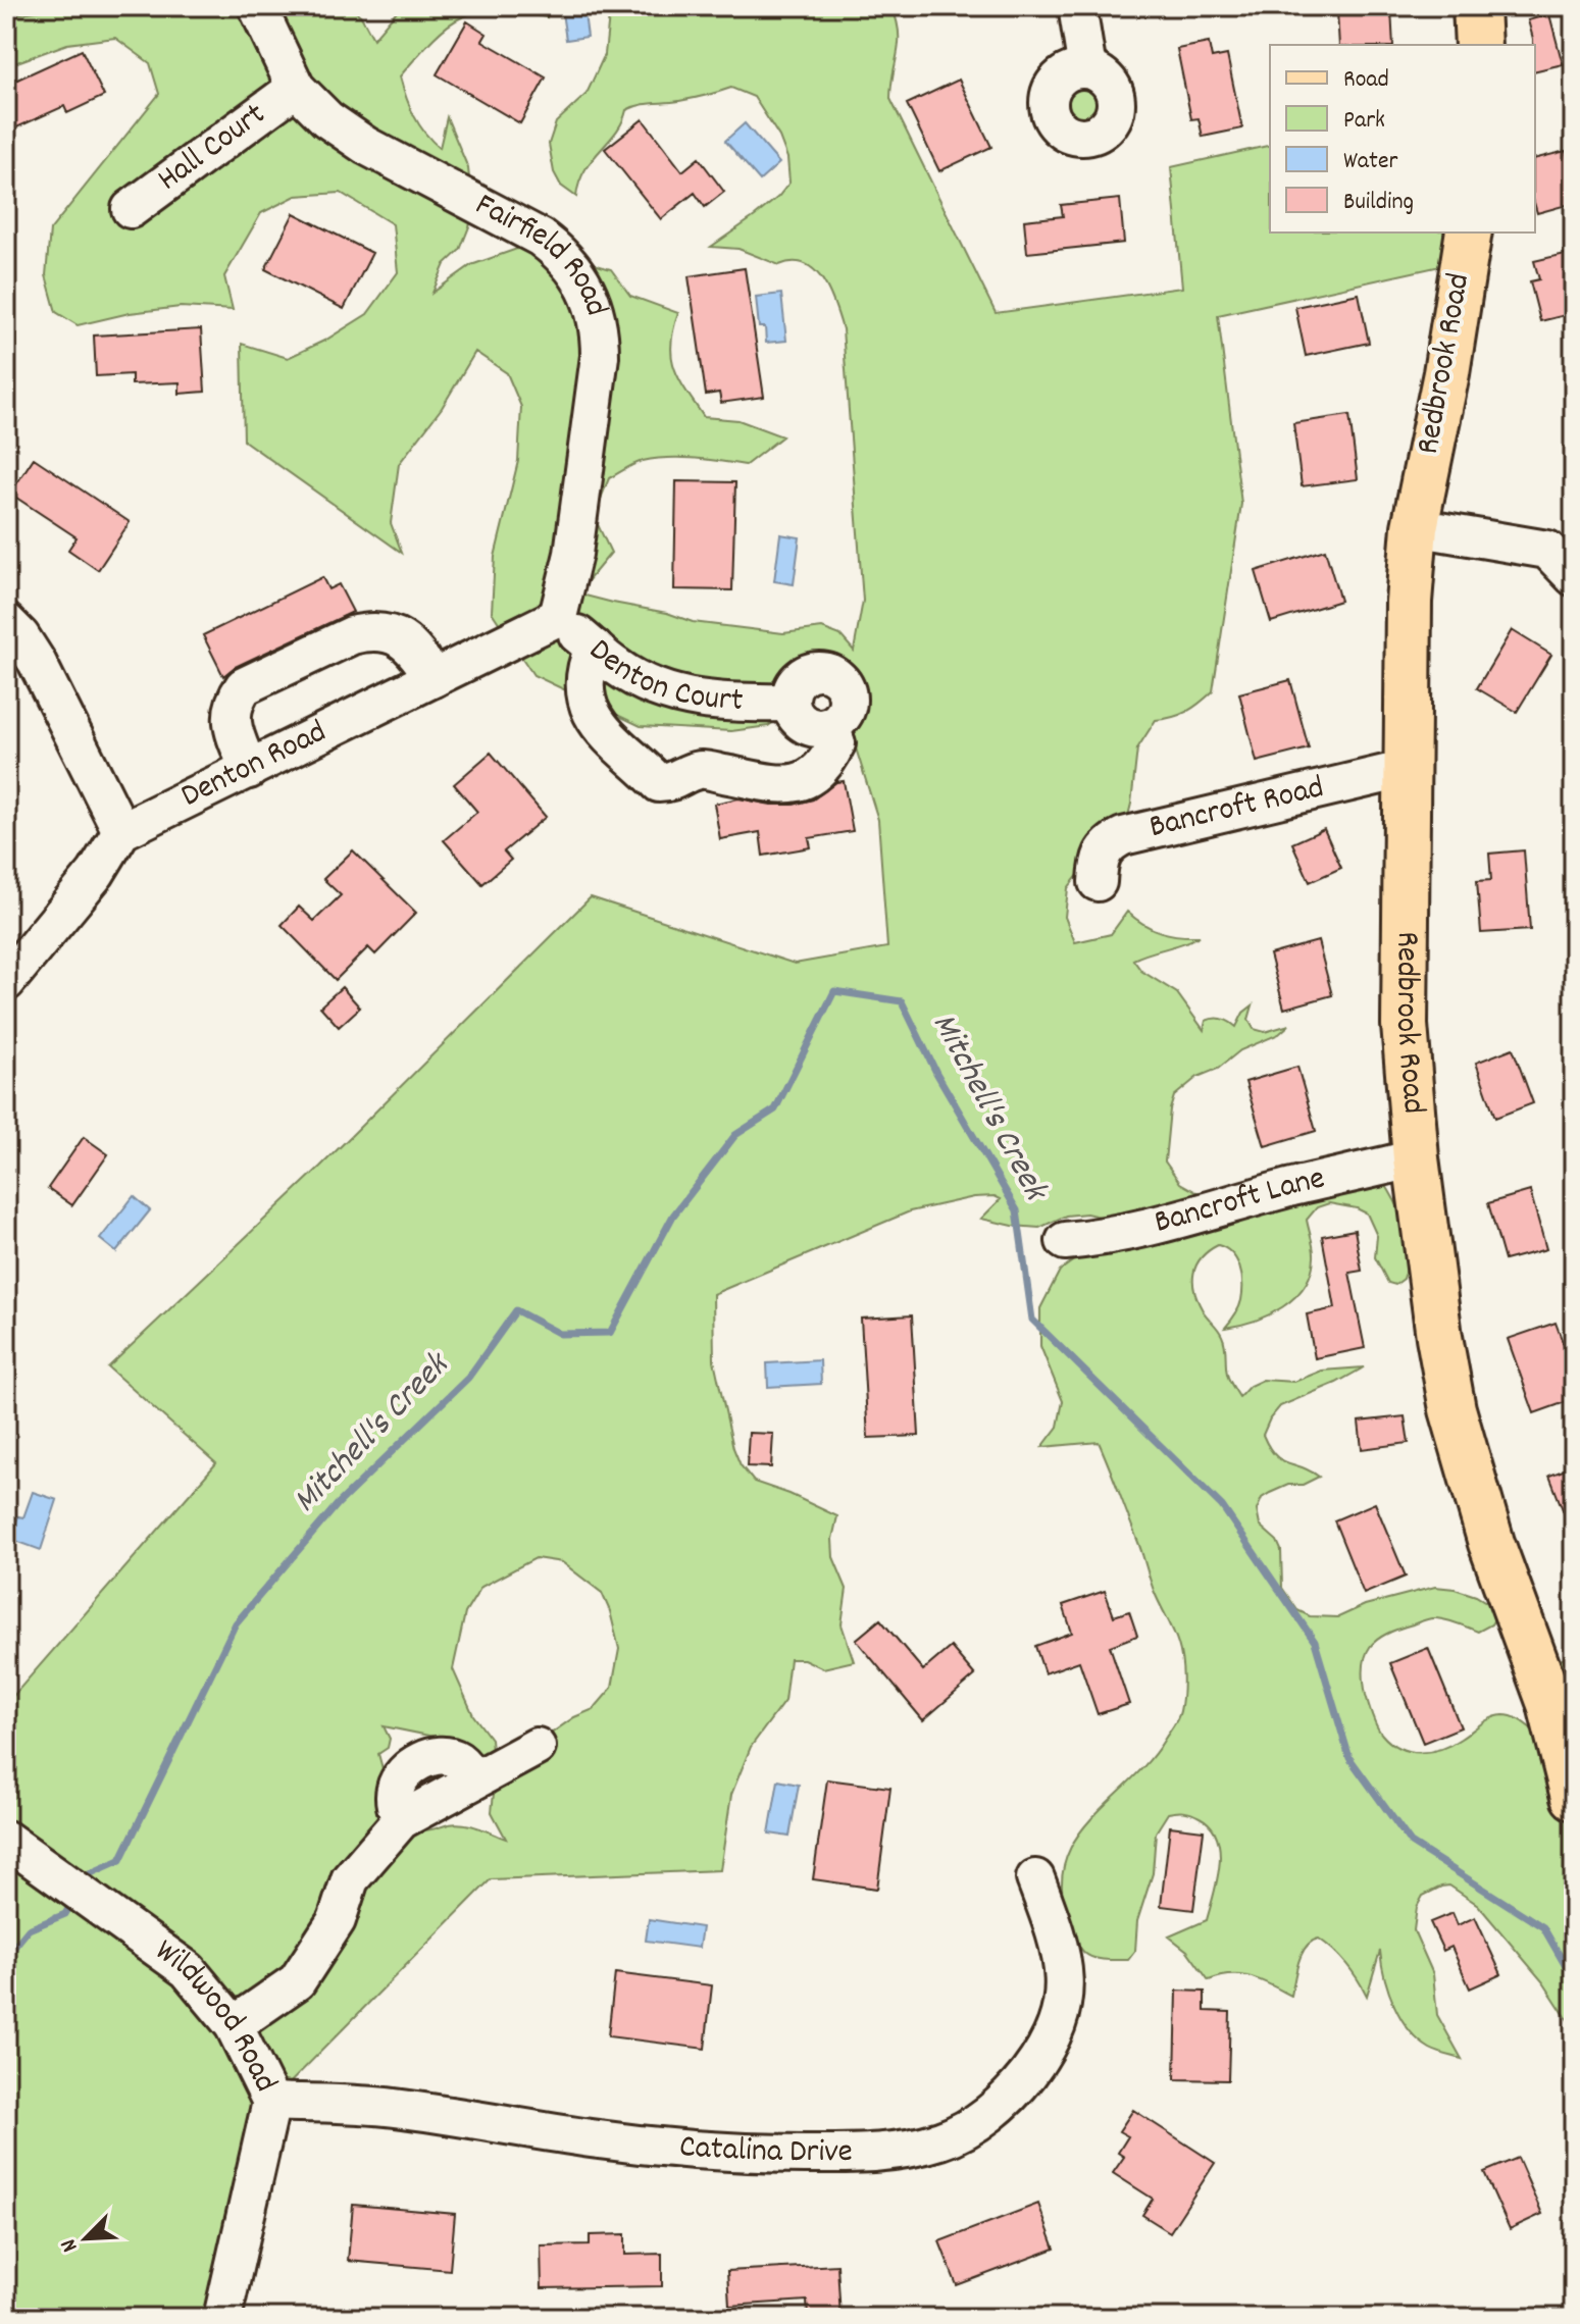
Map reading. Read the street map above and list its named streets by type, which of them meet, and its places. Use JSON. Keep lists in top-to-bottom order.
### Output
{
  "streets": {
    "main road": ["Redbrook Road"],
    "street": [
      "Hall Court",
      "Fairfield Road",
      "Denton Court",
      "Denton Road",
      "Bancroft Road",
      "Bancroft Lane",
      "Wildwood Road",
      "Catalina Drive"
    ]
  },
  "crossings": [
    ["Hall Court", "Fairfield Road"],
    ["Fairfield Road", "Denton Court"],
    ["Fairfield Road", "Denton Road"],
    ["Redbrook Road", "Bancroft Road"],
    ["Redbrook Road", "Bancroft Lane"],
    ["Denton Court", "Denton Road"],
    ["Wildwood Road", "Catalina Drive"]
  ],
  "water": ["Mitchell's Creek"],
  "legend": [
    "Road",
    "Park",
    "Water",
    "Building"
  ],
  "north": "bottom left"
}
